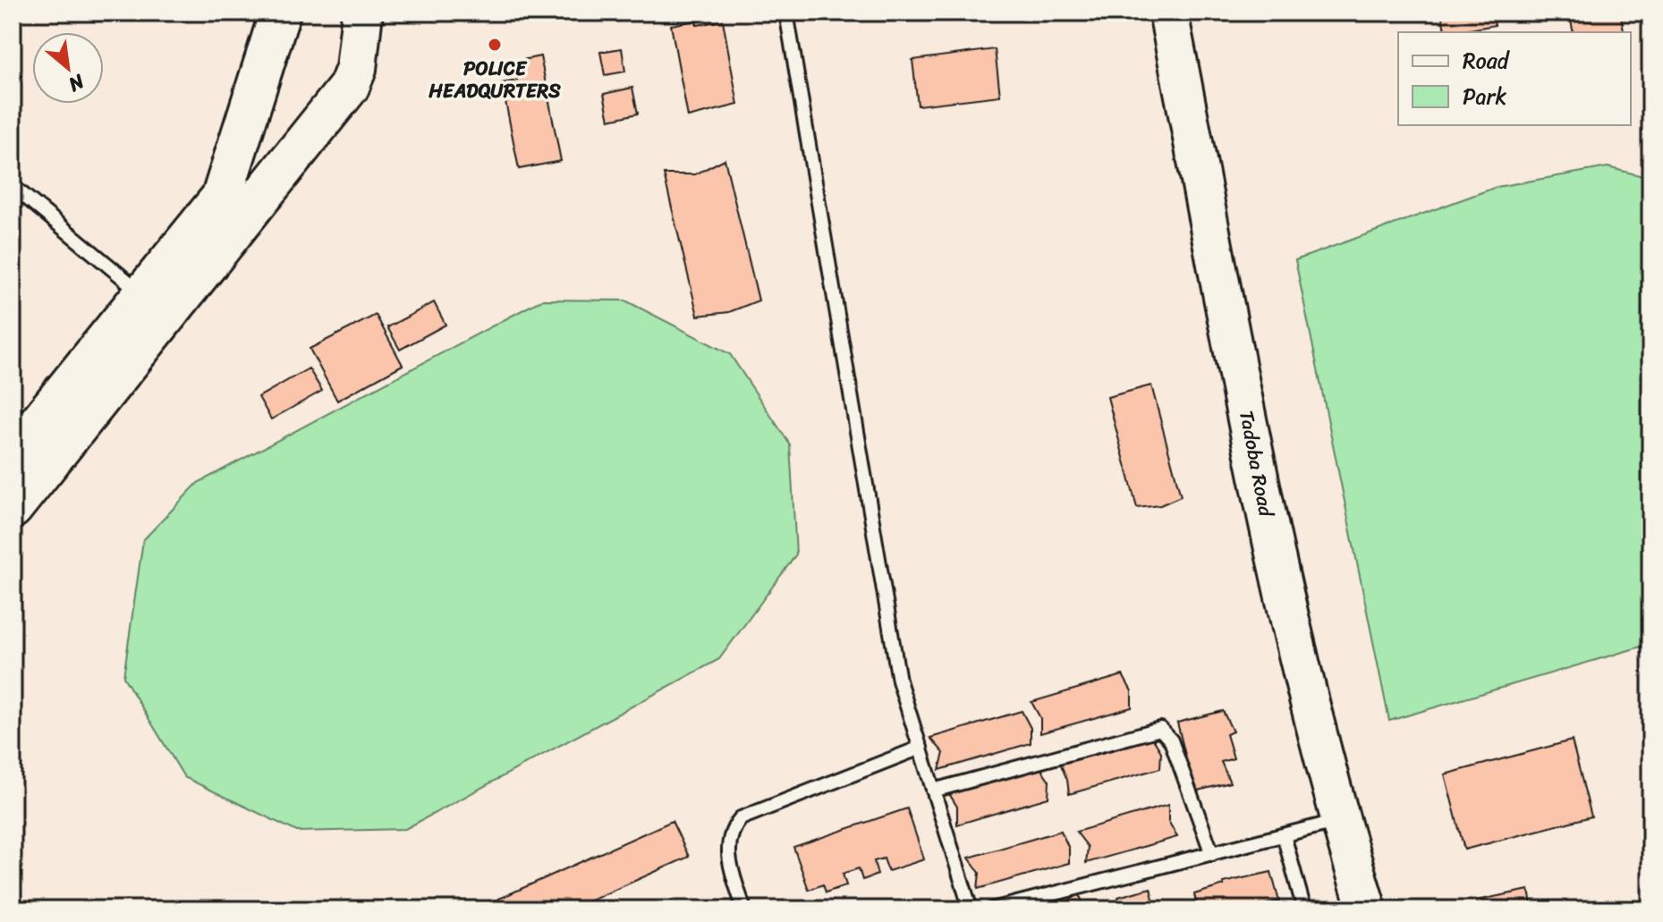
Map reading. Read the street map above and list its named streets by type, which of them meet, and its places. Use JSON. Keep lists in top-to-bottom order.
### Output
{
  "streets": {
    "main road": ["Tadoba Road"]
  },
  "places": ["POLICE HEADQURTERS"],
  "legend": ["Road", "Park"],
  "north": "bottom right"
}
